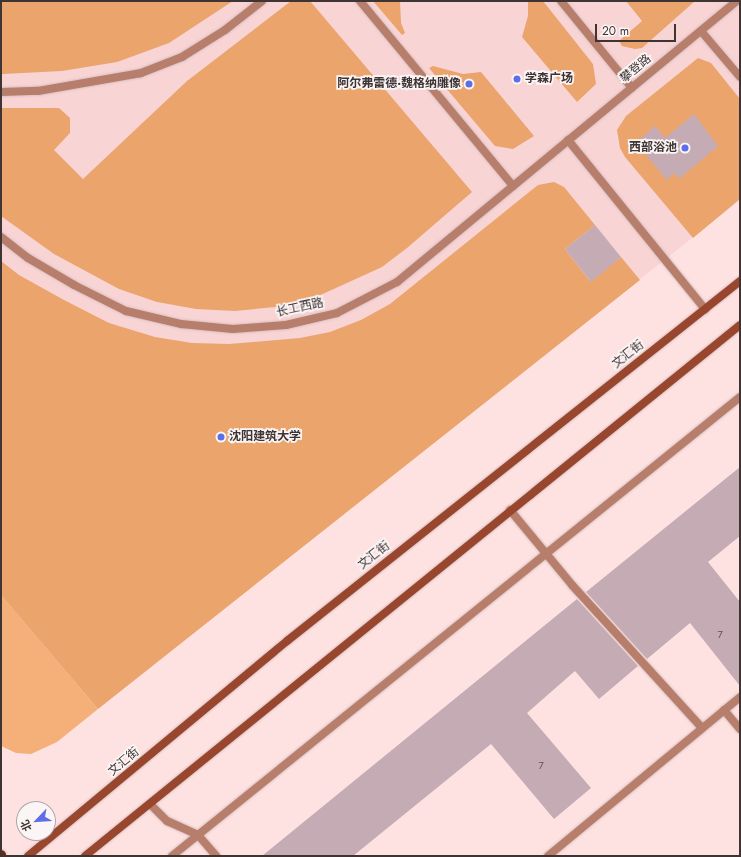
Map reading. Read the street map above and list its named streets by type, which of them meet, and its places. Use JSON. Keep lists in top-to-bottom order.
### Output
{
  "streets": {
    "street": ["文汇街"],
    "lane": ["攀登路", "长工西路"]
  },
  "crossings": [
    ["攀登路", "长工西路"]
  ],
  "places": [
    "学森广场",
    "阿尔弗雷德·魏格纳雕像",
    "西部浴池",
    "沈阳建筑大学"
  ],
  "house_numbers": ["7", "7"],
  "scale_bar": "20 m",
  "north": "bottom left"
}
